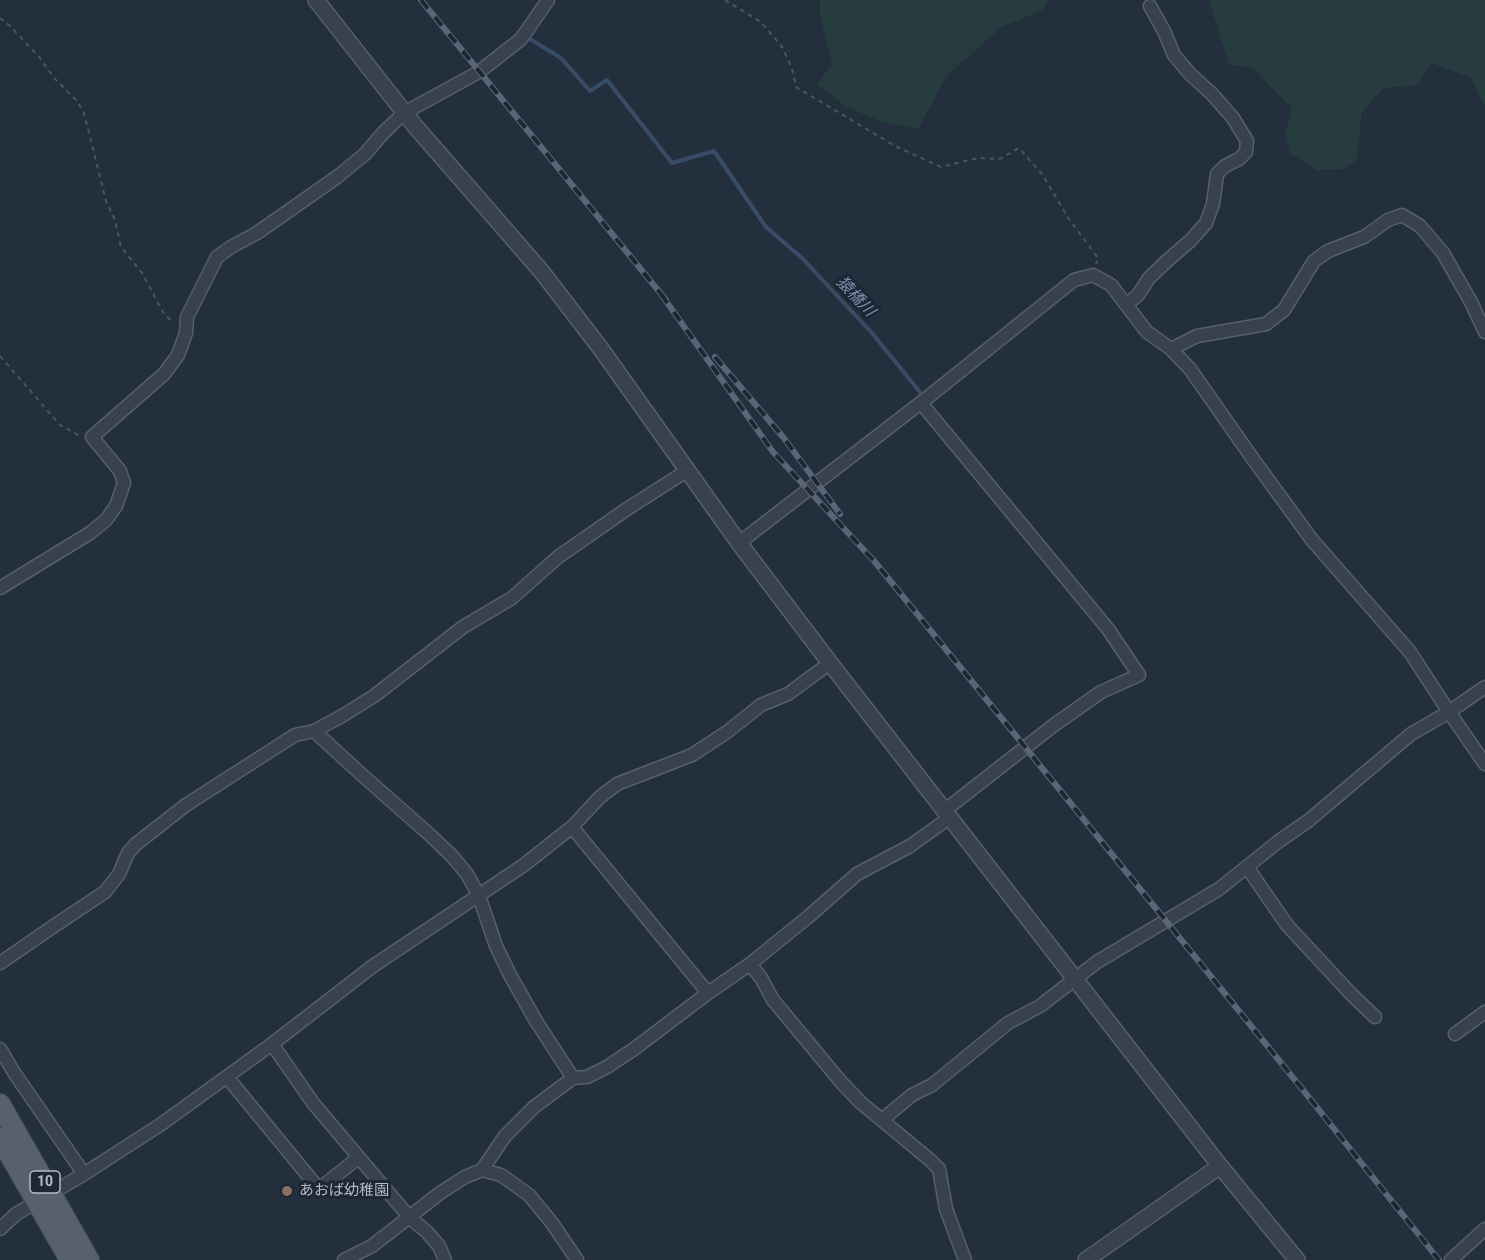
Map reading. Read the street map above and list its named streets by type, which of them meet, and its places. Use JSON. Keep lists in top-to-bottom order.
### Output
{
  "streets": {
    "main road": ["10"]
  },
  "water": ["猿橋川"],
  "places": ["あおば幼稚園"]
}
